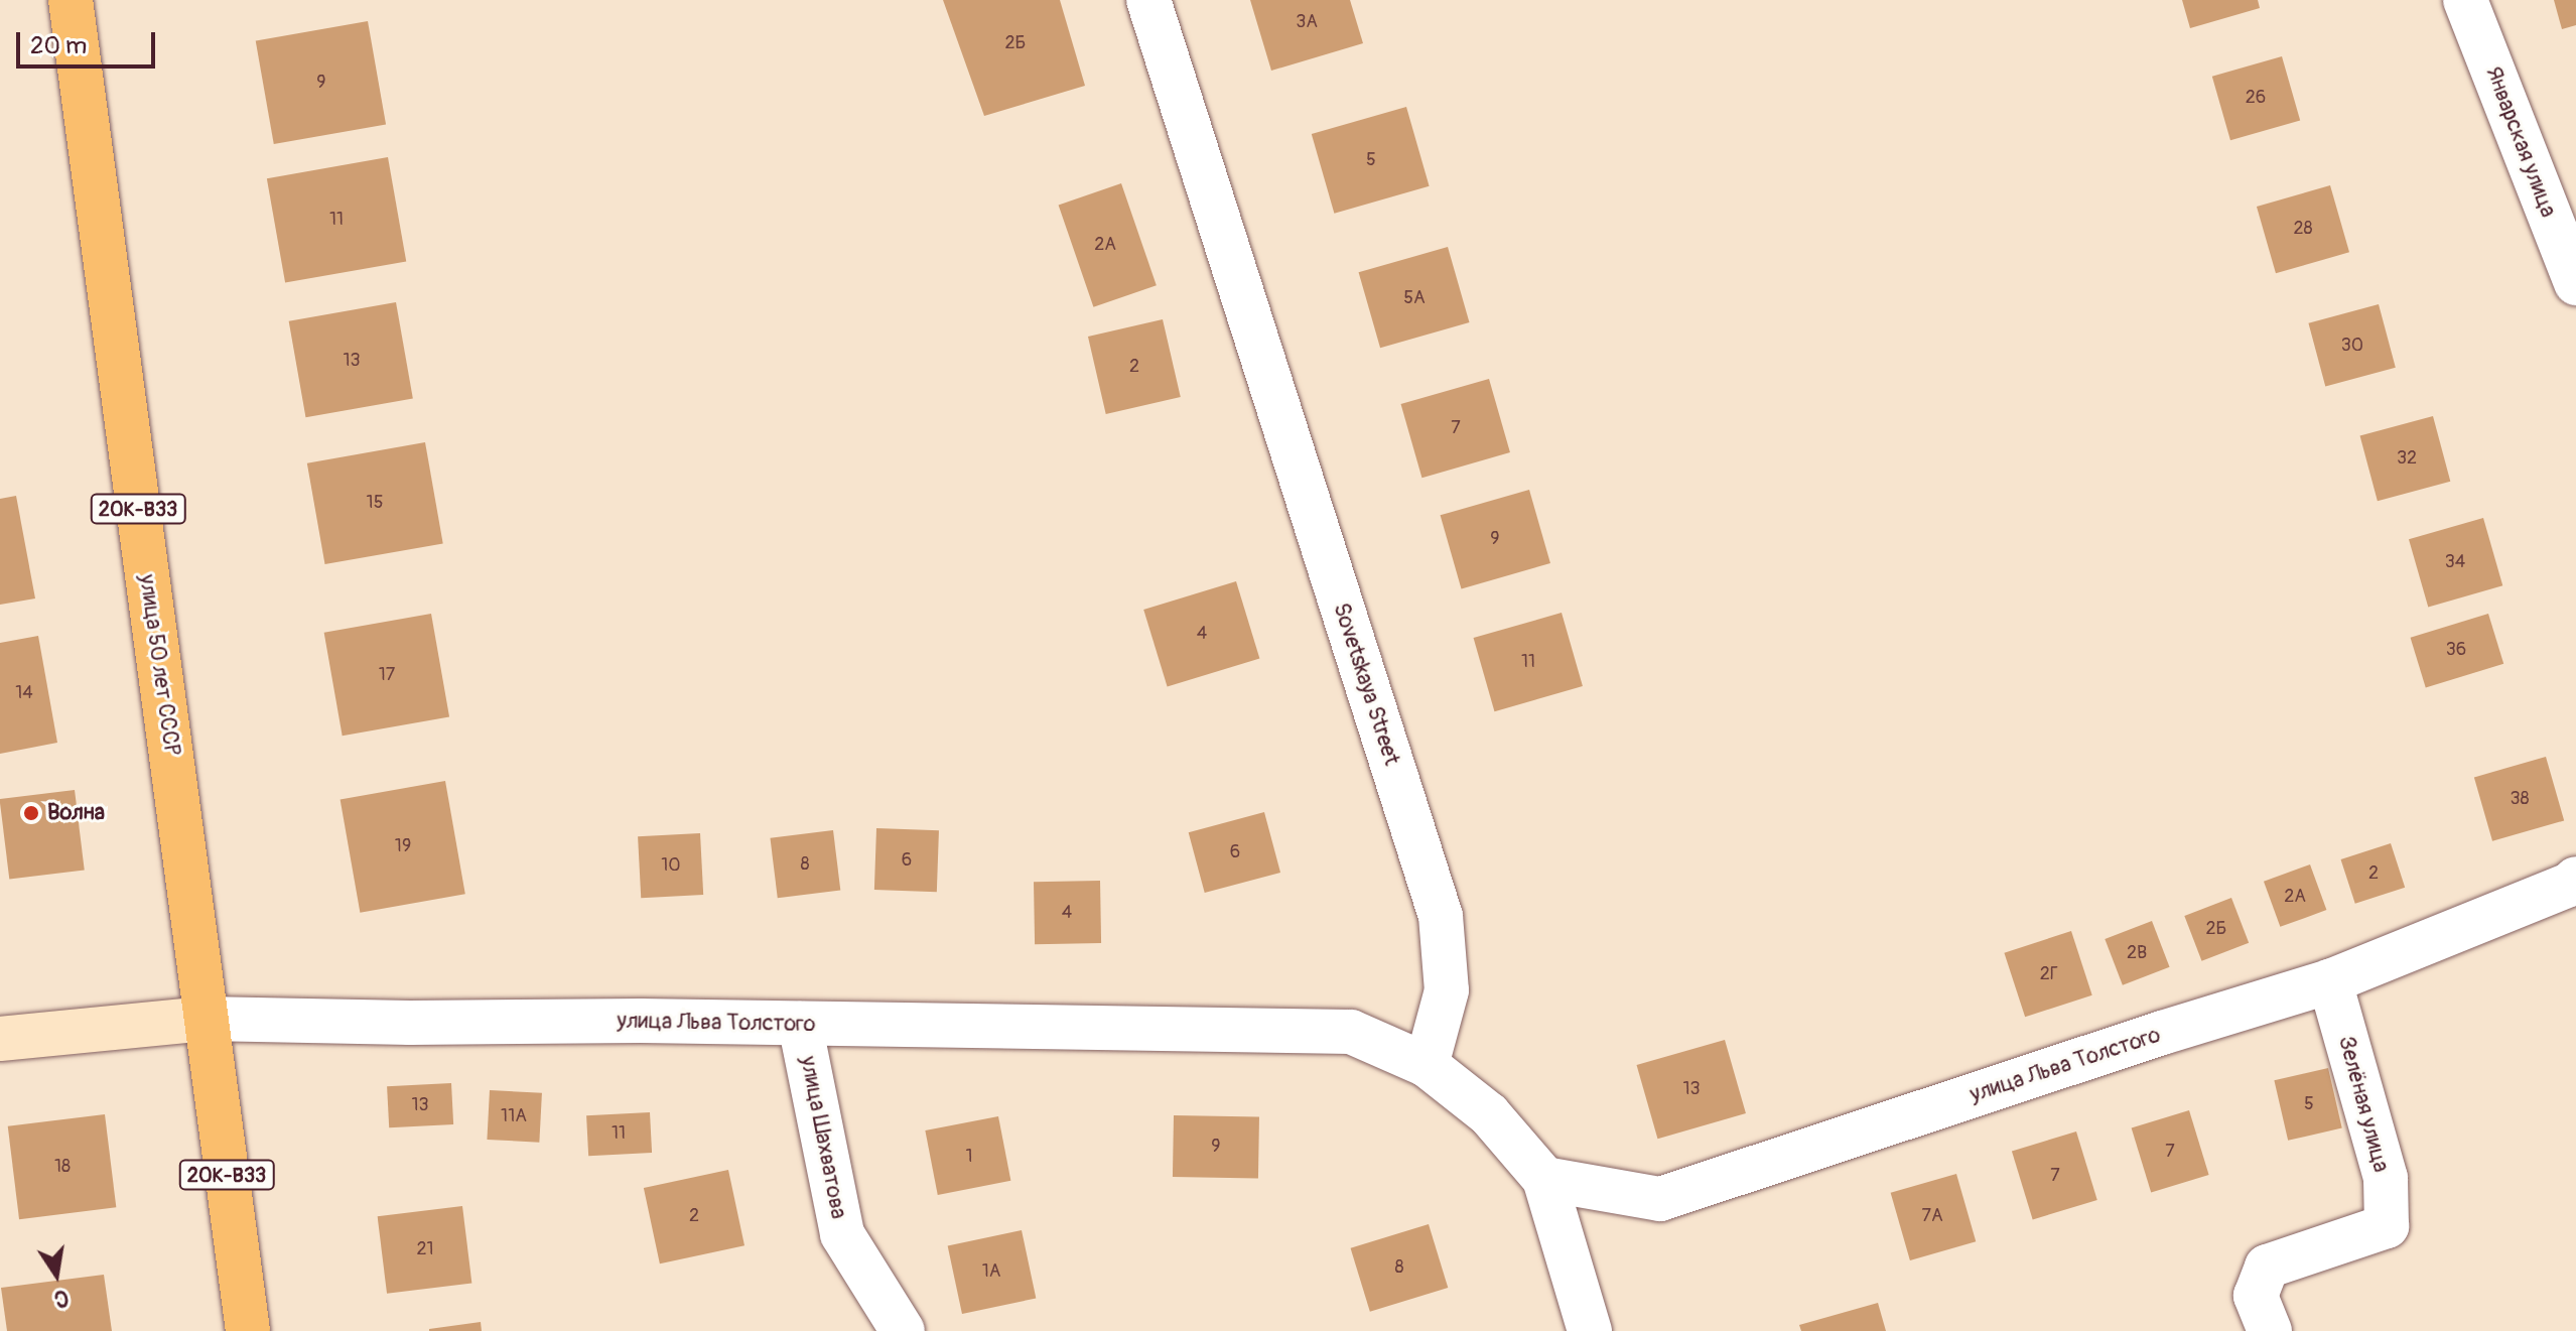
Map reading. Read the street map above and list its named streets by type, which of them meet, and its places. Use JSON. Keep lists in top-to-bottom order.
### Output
{
  "streets": {
    "main road": ["20К-В33", "улица 50 лет СССР"],
    "street": [
      "Январская улица",
      "Sovetskaya Street",
      "улица Льва Толстого",
      "Зелёная улица",
      "улица Шахватова"
    ]
  },
  "crossings": [
    ["улица 50 лет СССР", "улица Льва Толстого"],
    ["Sovetskaya Street", "улица Льва Толстого"],
    ["улица Льва Толстого", "Зелёная улица"],
    ["улица Льва Толстого", "улица Шахватова"]
  ],
  "places": ["Волна"],
  "house_numbers": [
    "3А",
    "2Б",
    "9",
    "26",
    "5",
    "11",
    "28",
    "2А",
    "5А",
    "30",
    "13",
    "2",
    "7",
    "32",
    "15",
    "9",
    "34",
    "4",
    "36",
    "11",
    "17",
    "14",
    "38",
    "19",
    "6",
    "6",
    "8",
    "10",
    "2",
    "2А",
    "4",
    "2Б",
    "2В",
    "2Г",
    "13",
    "5",
    "13",
    "11А",
    "11",
    "9",
    "7",
    "1",
    "18",
    "7",
    "2",
    "7А",
    "21",
    "8",
    "1А"
  ],
  "scale_bar": "20 m",
  "north": "bottom"
}
